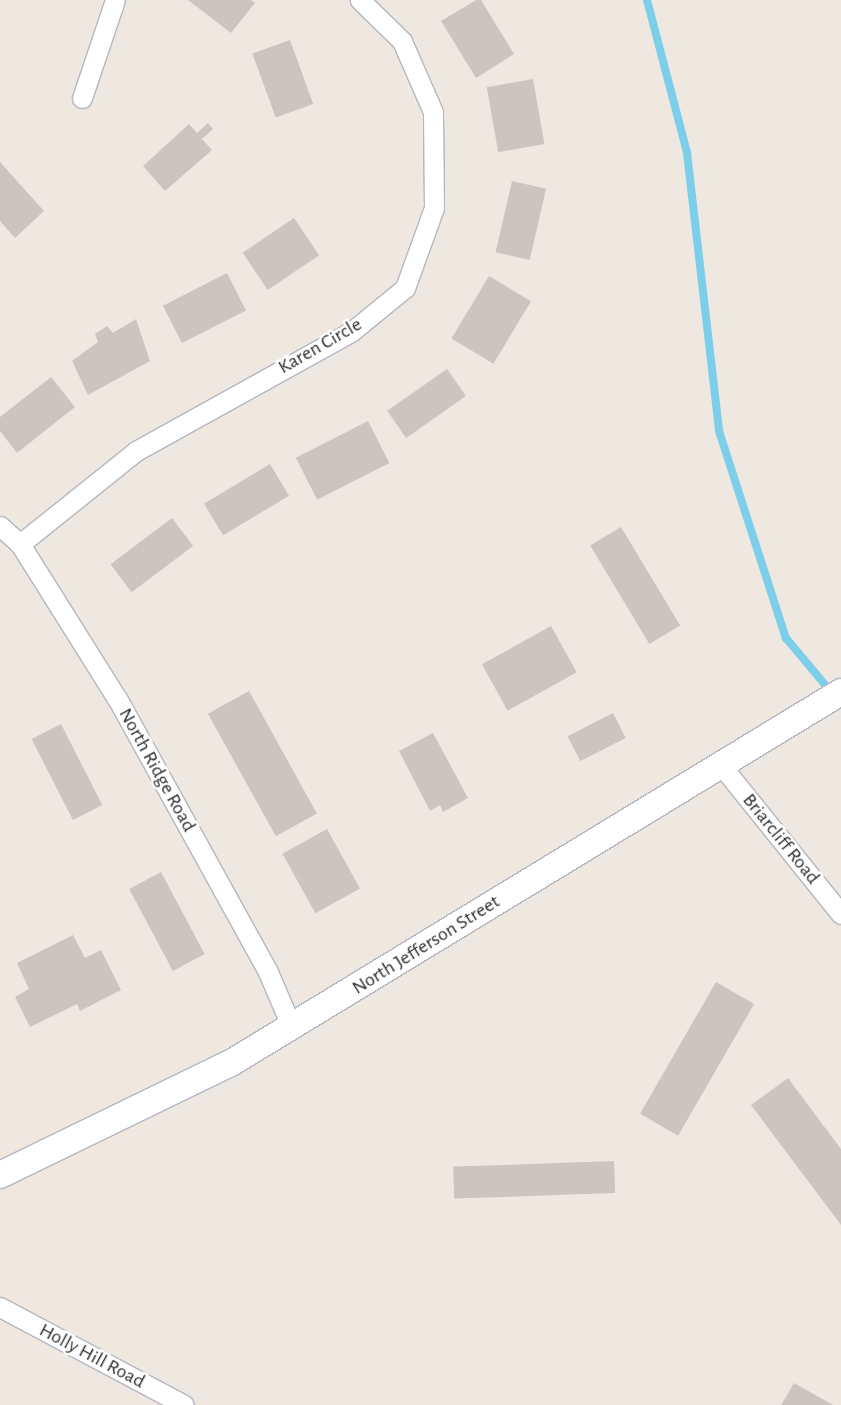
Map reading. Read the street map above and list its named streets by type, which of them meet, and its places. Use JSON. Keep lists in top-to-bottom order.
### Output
{
  "streets": {
    "main road": ["North Jefferson Street"],
    "street": [
      "Karen Circle",
      "North Ridge Road",
      "Briarcliff Road",
      "Holly Hill Road"
    ]
  },
  "crossings": [
    ["Karen Circle", "North Ridge Road"],
    ["North Ridge Road", "North Jefferson Street"],
    ["Briarcliff Road", "North Jefferson Street"]
  ]
}
